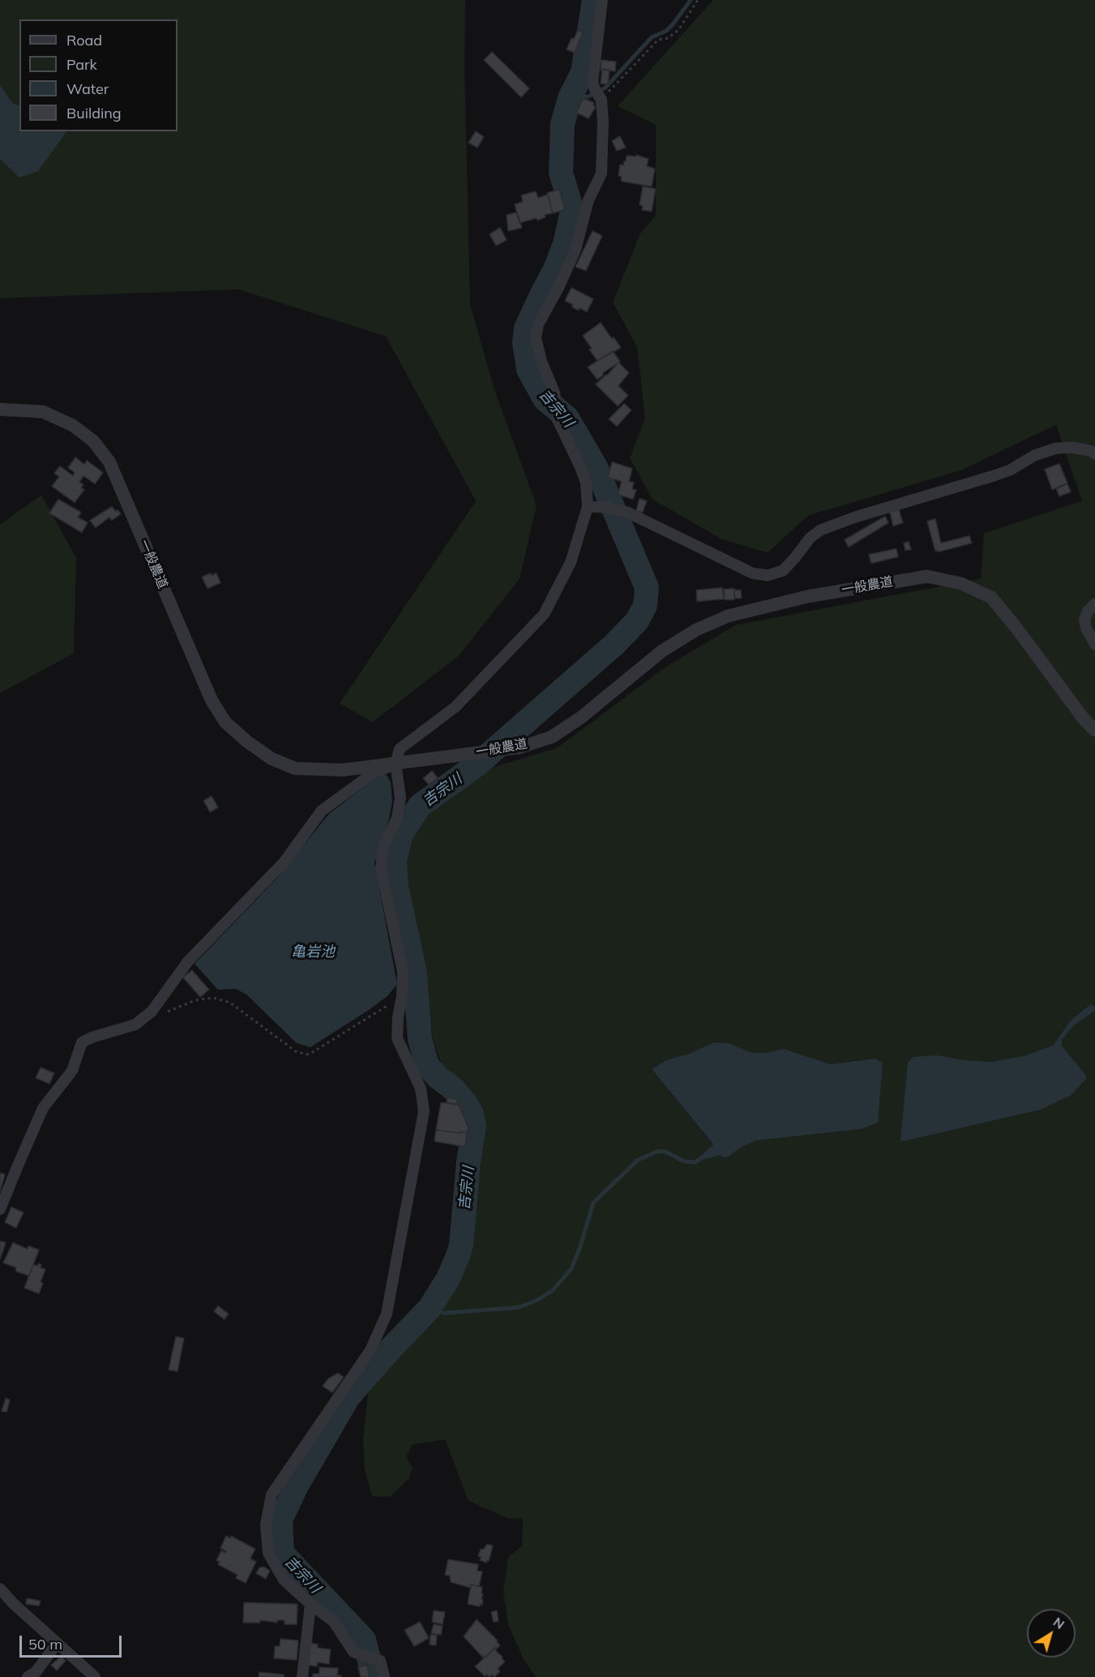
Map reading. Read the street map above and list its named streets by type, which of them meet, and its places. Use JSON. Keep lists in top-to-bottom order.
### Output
{
  "streets": {
    "street": ["一般農道"]
  },
  "water": ["吉宗川", "亀岩池"],
  "legend": [
    "Road",
    "Park",
    "Water",
    "Building"
  ],
  "scale_bar": "50 m",
  "north": "top right"
}
